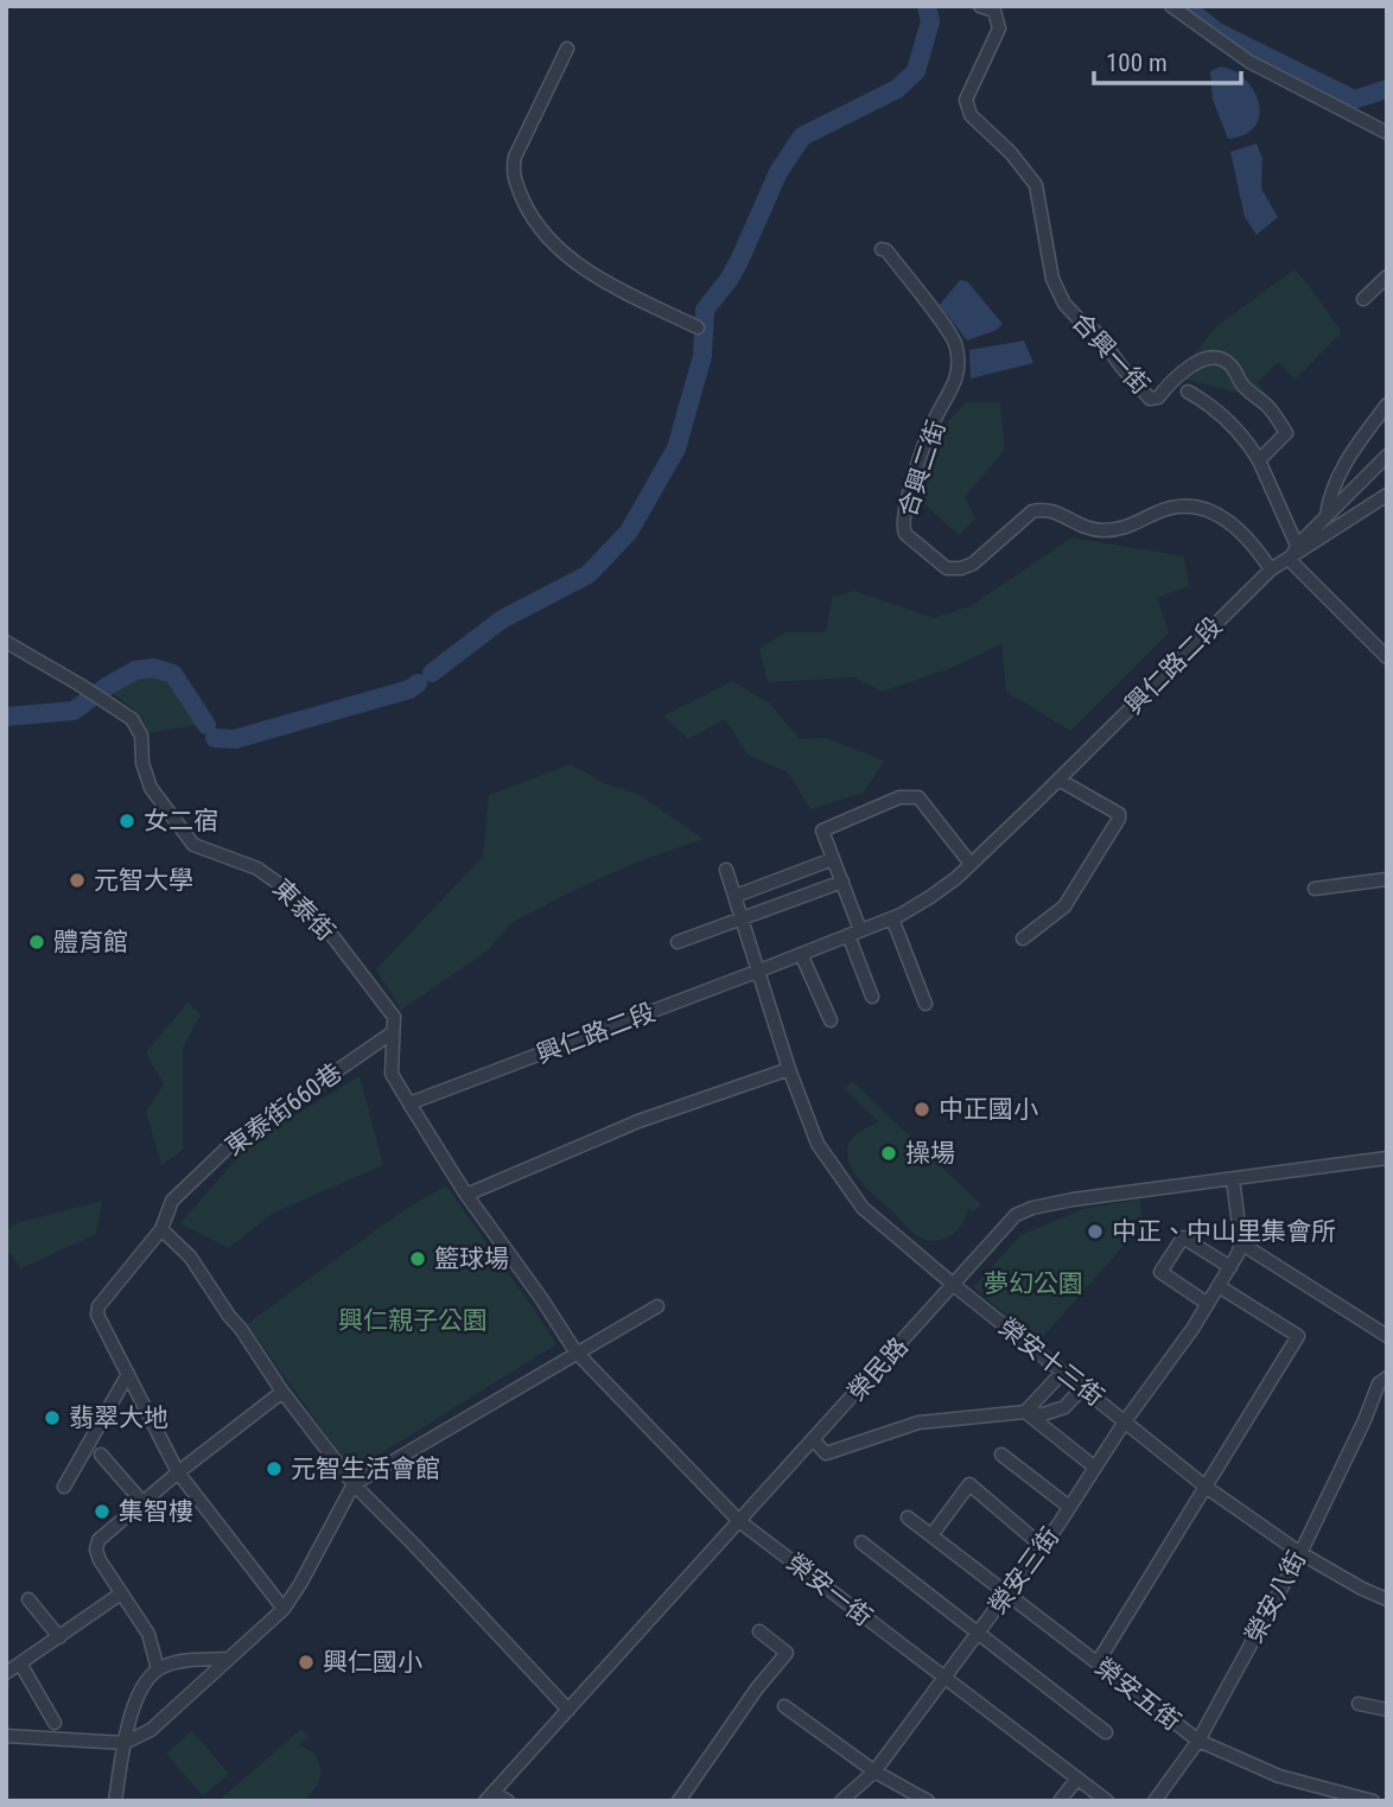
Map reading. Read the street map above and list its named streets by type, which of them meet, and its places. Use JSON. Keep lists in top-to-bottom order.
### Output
{
  "streets": {
    "street": [
      "合興一街",
      "合興二街",
      "興仁路二段",
      "東泰街",
      "東泰街660巷",
      "榮安十三街",
      "榮民路",
      "榮安三街",
      "榮安一街",
      "榮安八街",
      "榮安五街"
    ]
  },
  "crossings": [
    ["合興二街", "興仁路二段"],
    ["興仁路二段", "榮安十三街"],
    ["東泰街", "東泰街660巷"],
    ["榮安十三街", "榮民路"],
    ["榮安十三街", "榮安三街"],
    ["榮安十三街", "榮安八街"],
    ["榮民路", "榮安一街"],
    ["榮安三街", "榮安一街"],
    ["榮安三街", "榮安五街"],
    ["榮安八街", "榮安五街"]
  ],
  "parks": ["夢幻公園", "興仁親子公園"],
  "places": [
    "女二宿",
    "元智大學",
    "體育館",
    "中正國小",
    "操場",
    "中正、中山里集會所",
    "籃球場",
    "翡翠大地",
    "元智生活會館",
    "集智樓",
    "興仁國小"
  ],
  "scale_bar": "100 m"
}
